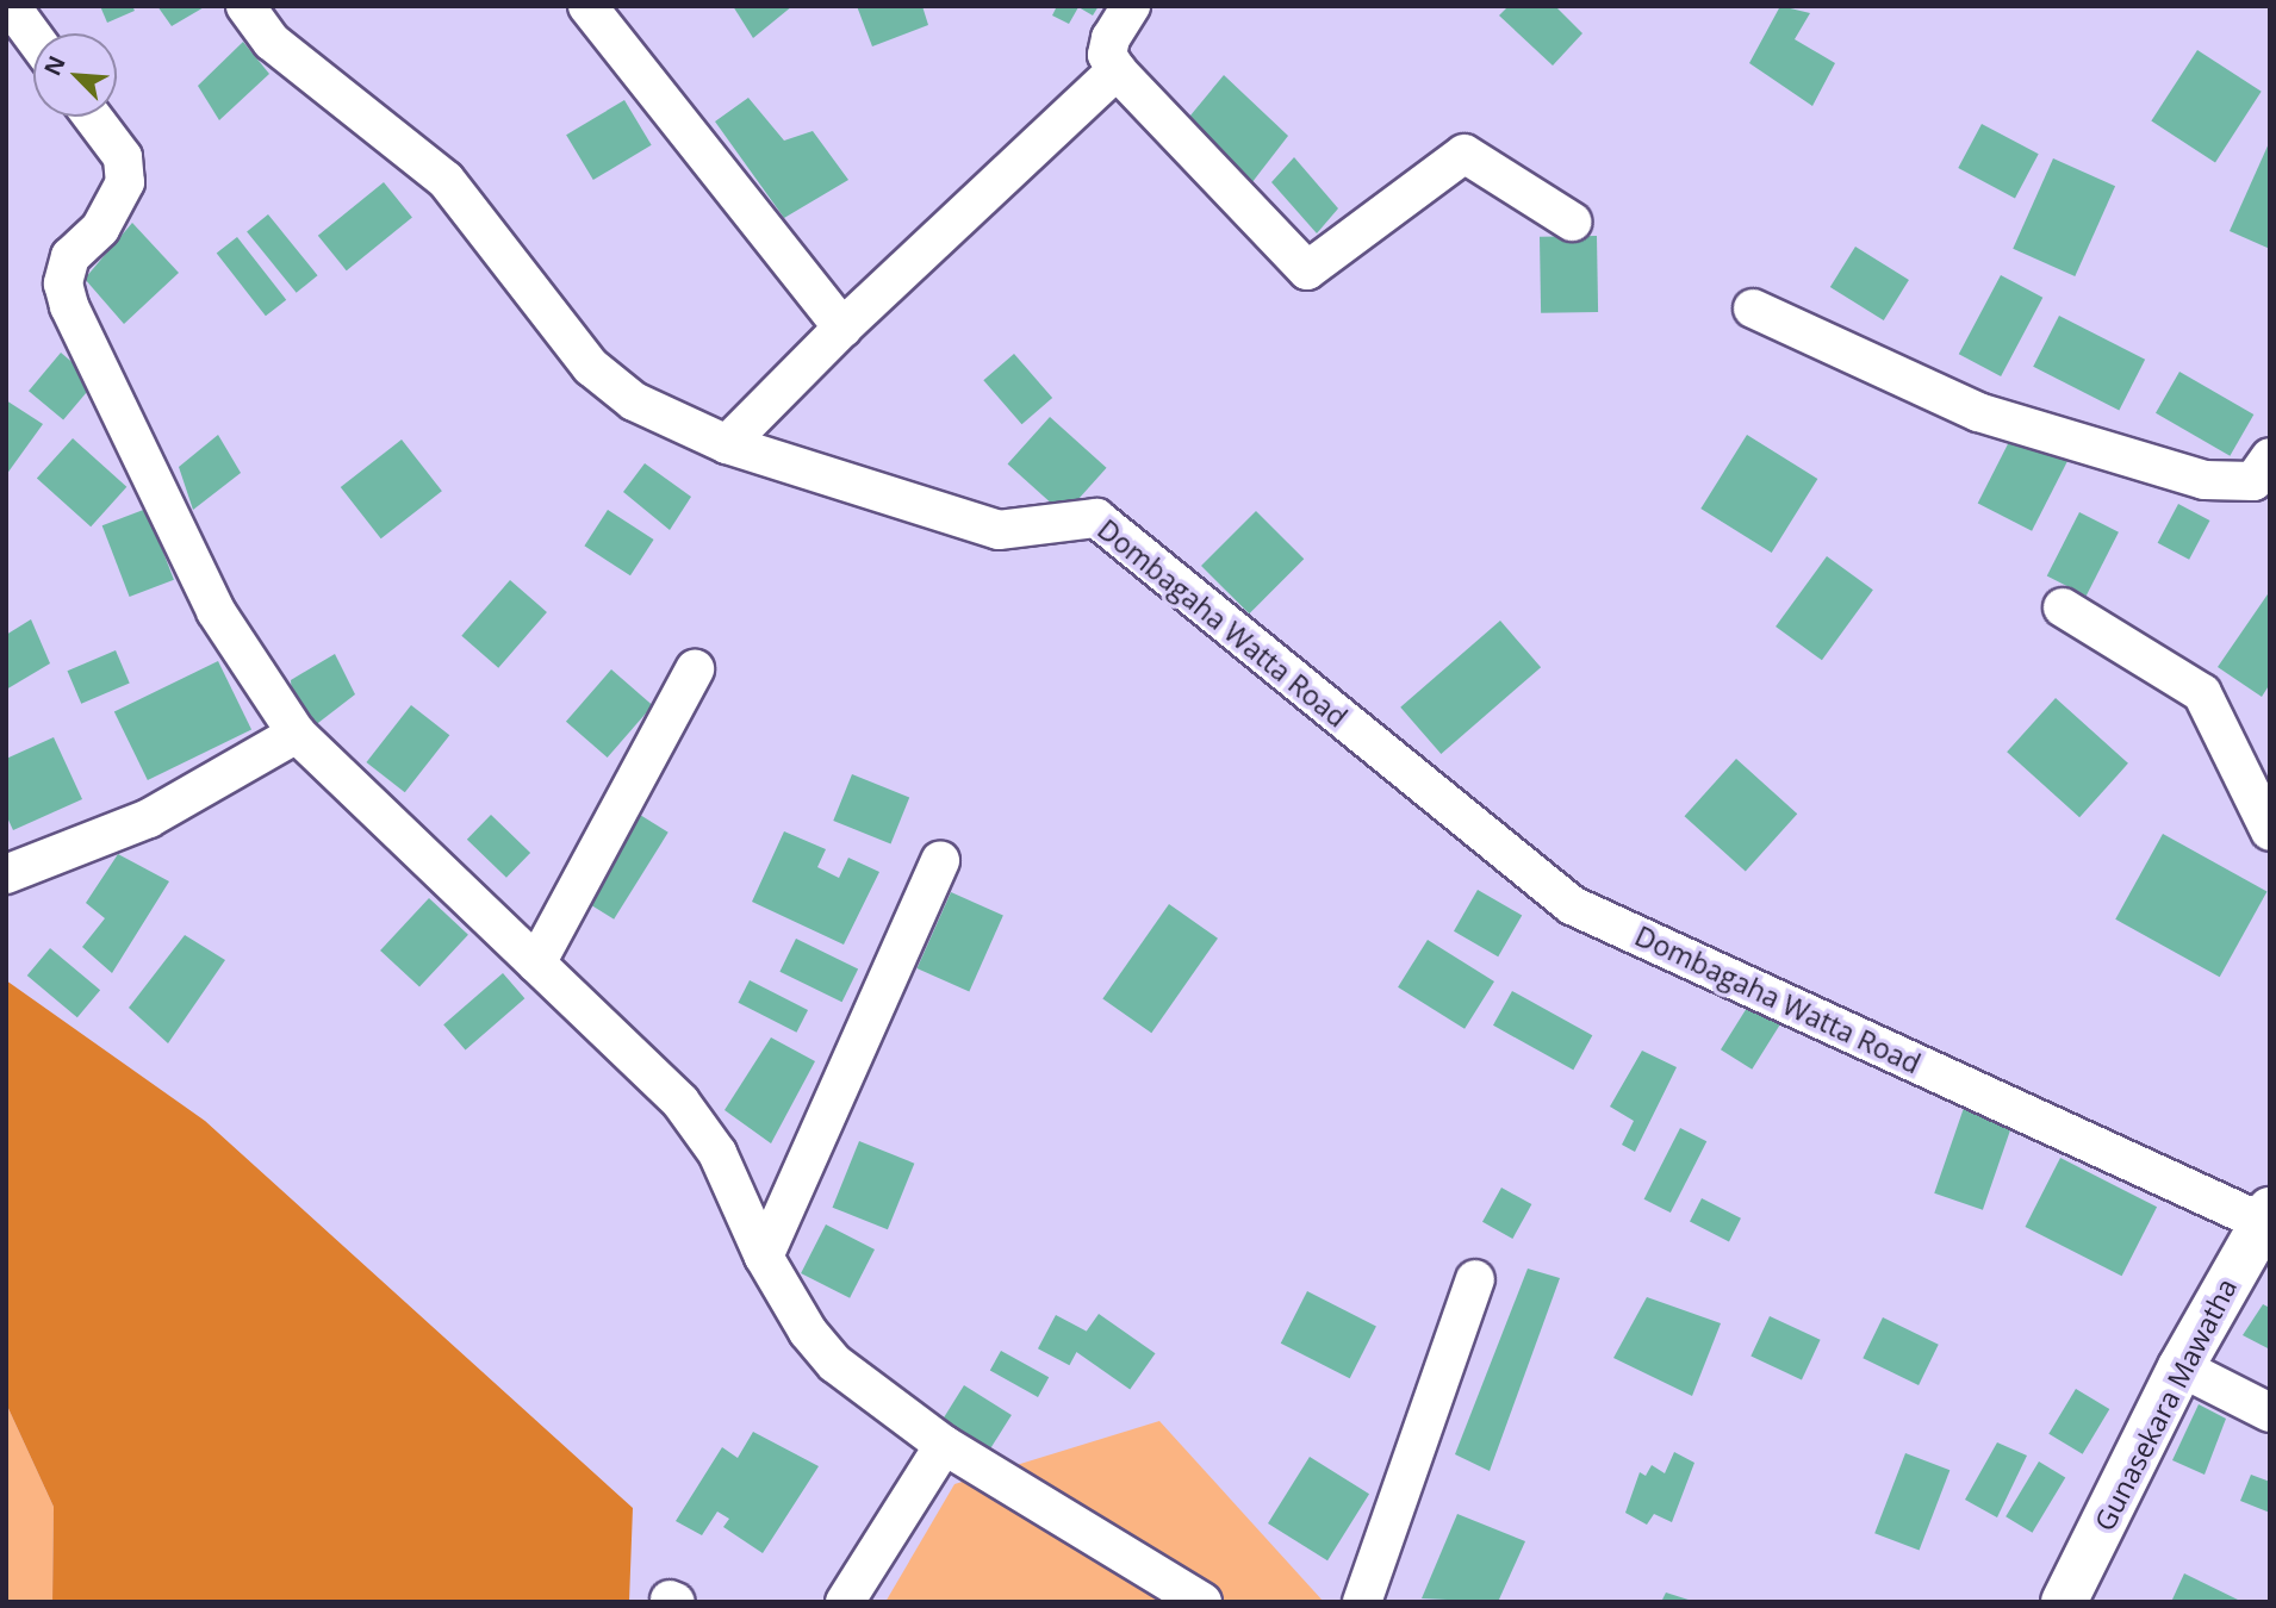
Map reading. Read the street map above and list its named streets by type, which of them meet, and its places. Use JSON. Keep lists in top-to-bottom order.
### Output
{
  "streets": {
    "street": ["Dombagaha Watta Road", "Gunasekara Mawatha"]
  },
  "crossings": [
    ["Dombagaha Watta Road", "Gunasekara Mawatha"]
  ],
  "north": "top left"
}
